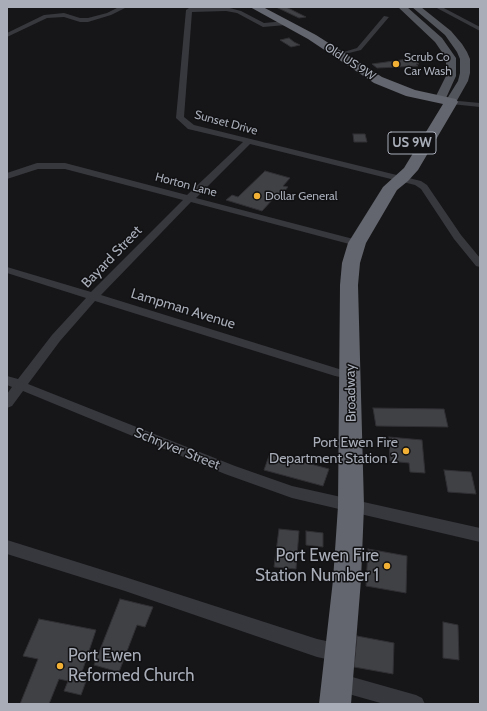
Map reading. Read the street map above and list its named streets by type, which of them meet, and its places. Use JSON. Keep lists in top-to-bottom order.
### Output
{
  "streets": {
    "highway": ["Old US 9W", "US 9W", "Broadway"],
    "street": [
      "Sunset Drive",
      "Horton Lane",
      "Bayard Street",
      "Lampman Avenue",
      "Schryver Street"
    ]
  },
  "crossings": [
    ["Old US 9W", "Sunset Drive"],
    ["Old US 9W", "US 9W"],
    ["Old US 9W", "Broadway"],
    ["Sunset Drive", "Bayard Street"],
    ["Sunset Drive", "Broadway"],
    ["US 9W", "Broadway"],
    ["Horton Lane", "Bayard Street"],
    ["Horton Lane", "Broadway"],
    ["Bayard Street", "Lampman Avenue"],
    ["Bayard Street", "Schryver Street"],
    ["Lampman Avenue", "Broadway"],
    ["Broadway", "Schryver Street"]
  ],
  "places": [
    "Scrub Co Car Wash",
    "Dollar General",
    "Port Ewen Fire Department Station 2",
    "Port Ewen Fire Station Number 1",
    "Port Ewen Reformed Church"
  ]
}
